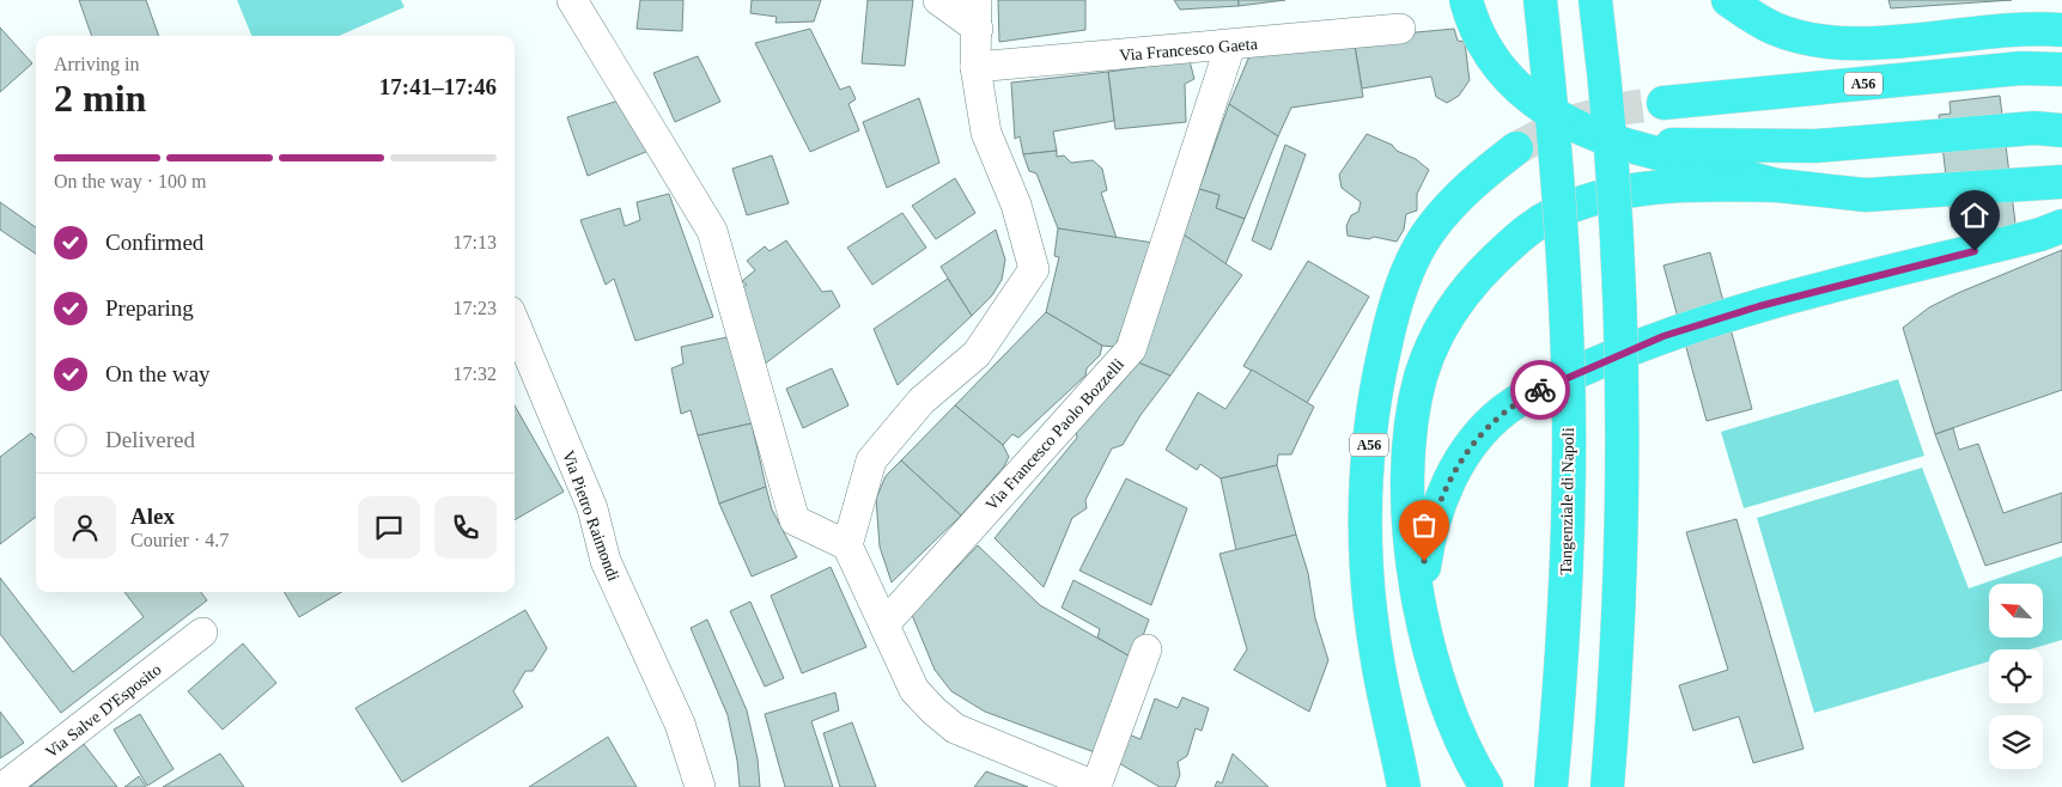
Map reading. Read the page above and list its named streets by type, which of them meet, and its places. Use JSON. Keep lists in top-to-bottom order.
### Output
{
  "streets": {
    "highway": ["A56", "Tangenziale di Napoli"],
    "street": [
      "Via Francesco Gaeta",
      "Via Francesco Paolo Bozzelli",
      "Via Pietro Raimondi",
      "Via Salve D'Esposito"
    ]
  },
  "crossings": [
    ["Via Francesco Gaeta", "Via Francesco Paolo Bozzelli"]
  ],
  "north": "top left",
  "page": {
    "heading": ["2 min", "Arriving in", "17:41–17:46"],
    "panel": ["Alex", "Courier · 4.7"],
    "bar": "On the way · 100 m",
    "list": [
      ["Confirmed", "17:13"],
      ["Preparing", "17:23"],
      ["On the way", "17:32"],
      "Delivered"
    ]
  }
}
